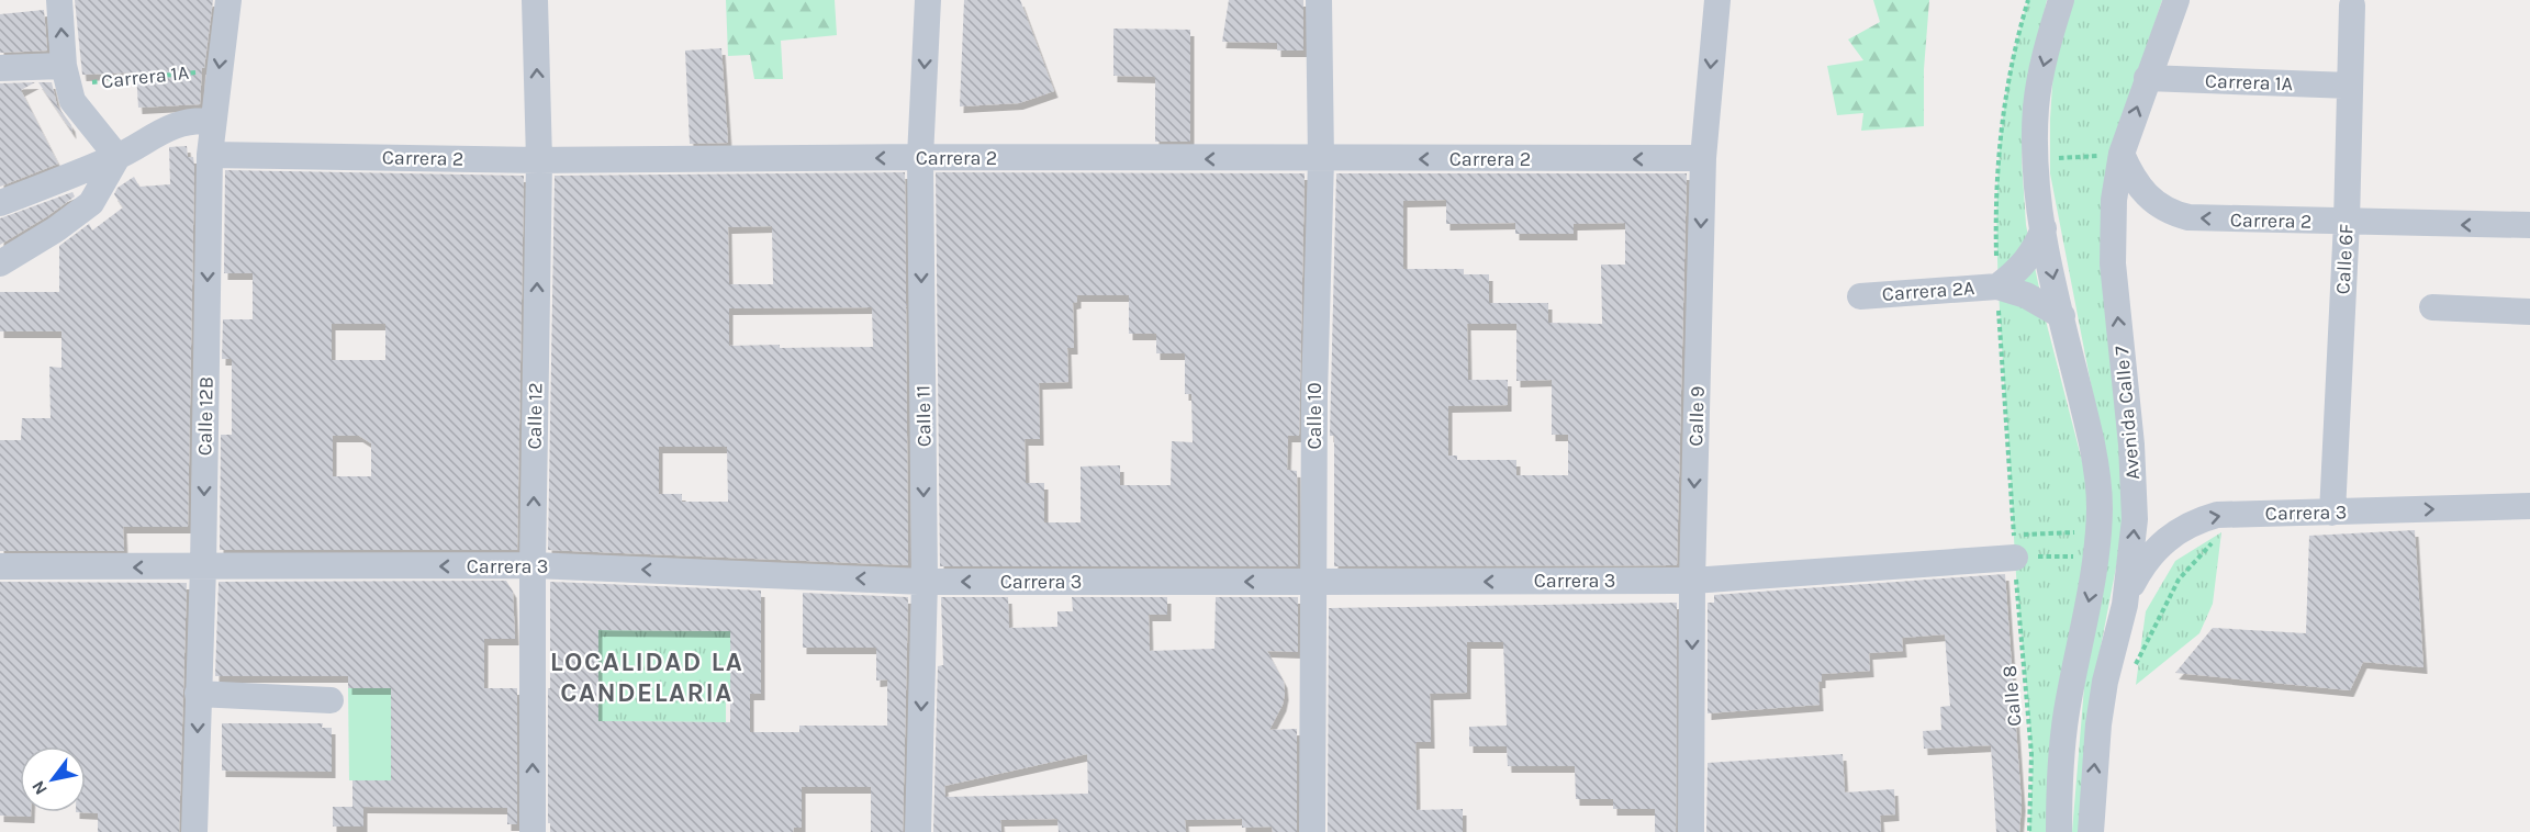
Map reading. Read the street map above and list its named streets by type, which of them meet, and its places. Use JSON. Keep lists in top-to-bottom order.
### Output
{
  "streets": {
    "street": [
      "Carrera 1A",
      "Carrera 2",
      "Calle 6F",
      "Carrera 2A",
      "Avenida Calle 7",
      "Calle 12B",
      "Calle 12",
      "Calle 11",
      "Calle 10",
      "Calle 9",
      "Carrera 3"
    ],
    "path": ["Calle 8"]
  },
  "crossings": [
    ["Carrera 1A", "Calle 6F"],
    ["Carrera 1A", "Avenida Calle 7"],
    ["Carrera 1A", "Calle 12B"],
    ["Carrera 2", "Calle 6F"],
    ["Carrera 2", "Avenida Calle 7"],
    ["Carrera 2", "Calle 12B"],
    ["Carrera 2", "Calle 12"],
    ["Carrera 2", "Calle 11"],
    ["Carrera 2", "Calle 10"],
    ["Carrera 2", "Calle 9"],
    ["Calle 6F", "Carrera 3"],
    ["Carrera 2A", "Avenida Calle 7"],
    ["Avenida Calle 7", "Carrera 3"],
    ["Calle 12B", "Carrera 3"],
    ["Calle 12", "Carrera 3"],
    ["Calle 11", "Carrera 3"],
    ["Calle 10", "Carrera 3"],
    ["Calle 9", "Carrera 3"],
    ["Carrera 3", "Calle 8"]
  ],
  "one_way": [
    "Carrera 2",
    "Calle 12B",
    "Calle 12",
    "Calle 11",
    "Calle 9"
  ],
  "districts": ["LOCALIDAD LA CANDELARIA"],
  "north": "bottom left"
}
